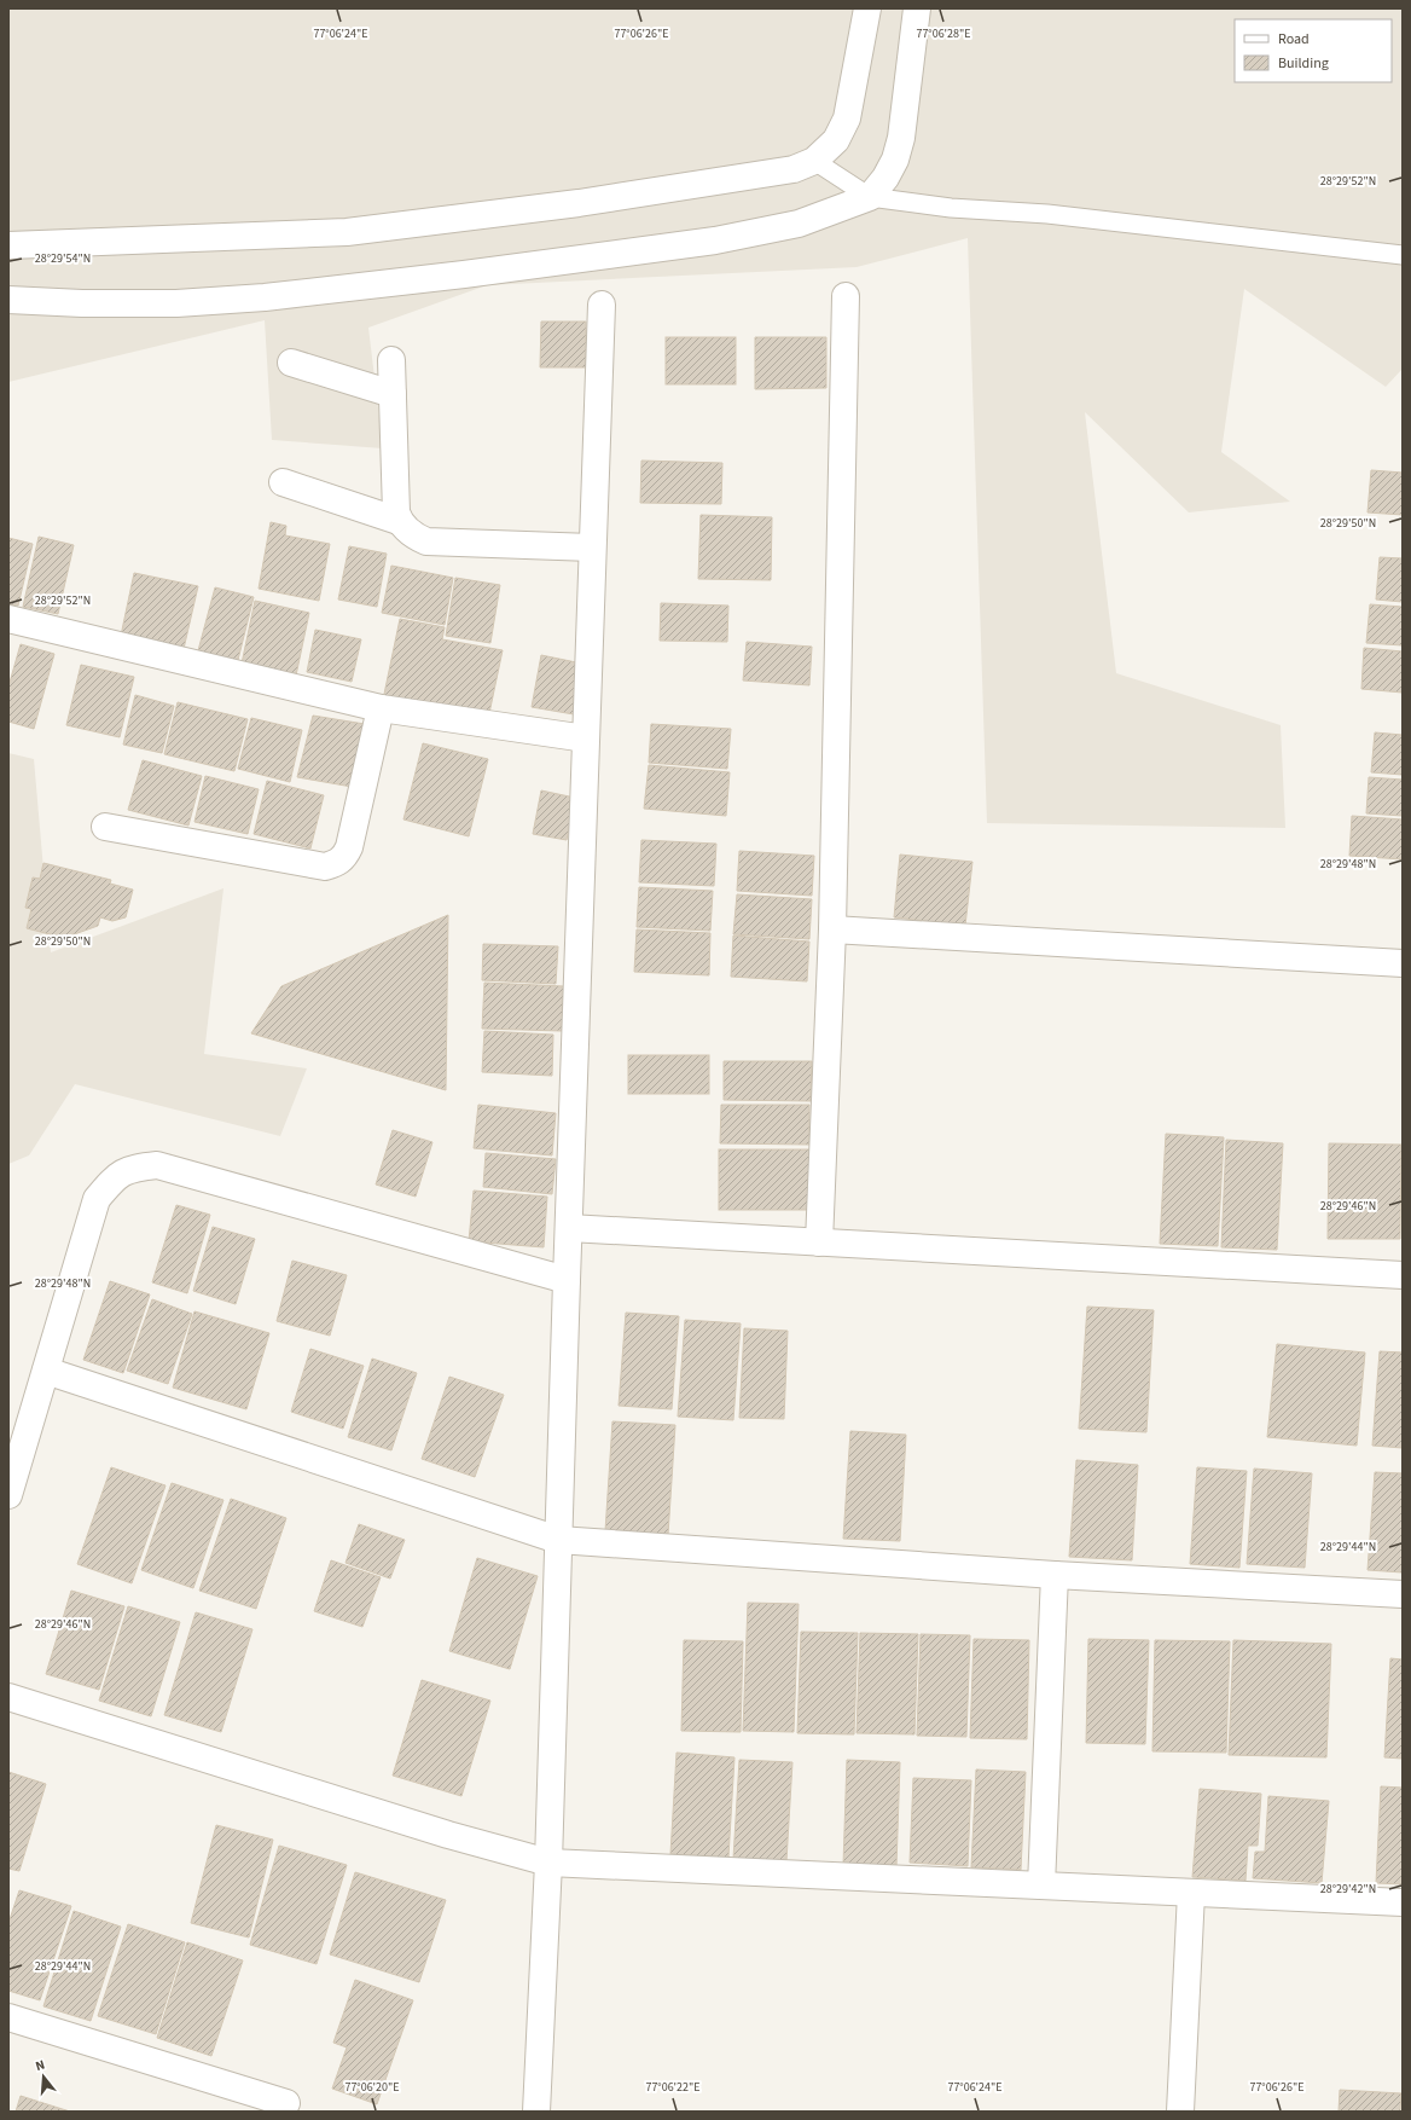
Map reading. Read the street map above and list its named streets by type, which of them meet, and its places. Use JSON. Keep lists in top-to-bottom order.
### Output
{
  "legend": ["Road", "Building"],
  "north": "top",
  "coordinates": [
    "77°06'28\"E",
    "77°06'24\"E",
    "77°06'26\"E",
    "28°29'52\"N",
    "28°29'54\"N",
    "28°29'50\"N",
    "28°29'48\"N",
    "28°29'46\"N",
    "28°29'44\"N",
    "28°29'42\"N",
    "77°06'20\"E",
    "77°06'22\"E"
  ]
}
